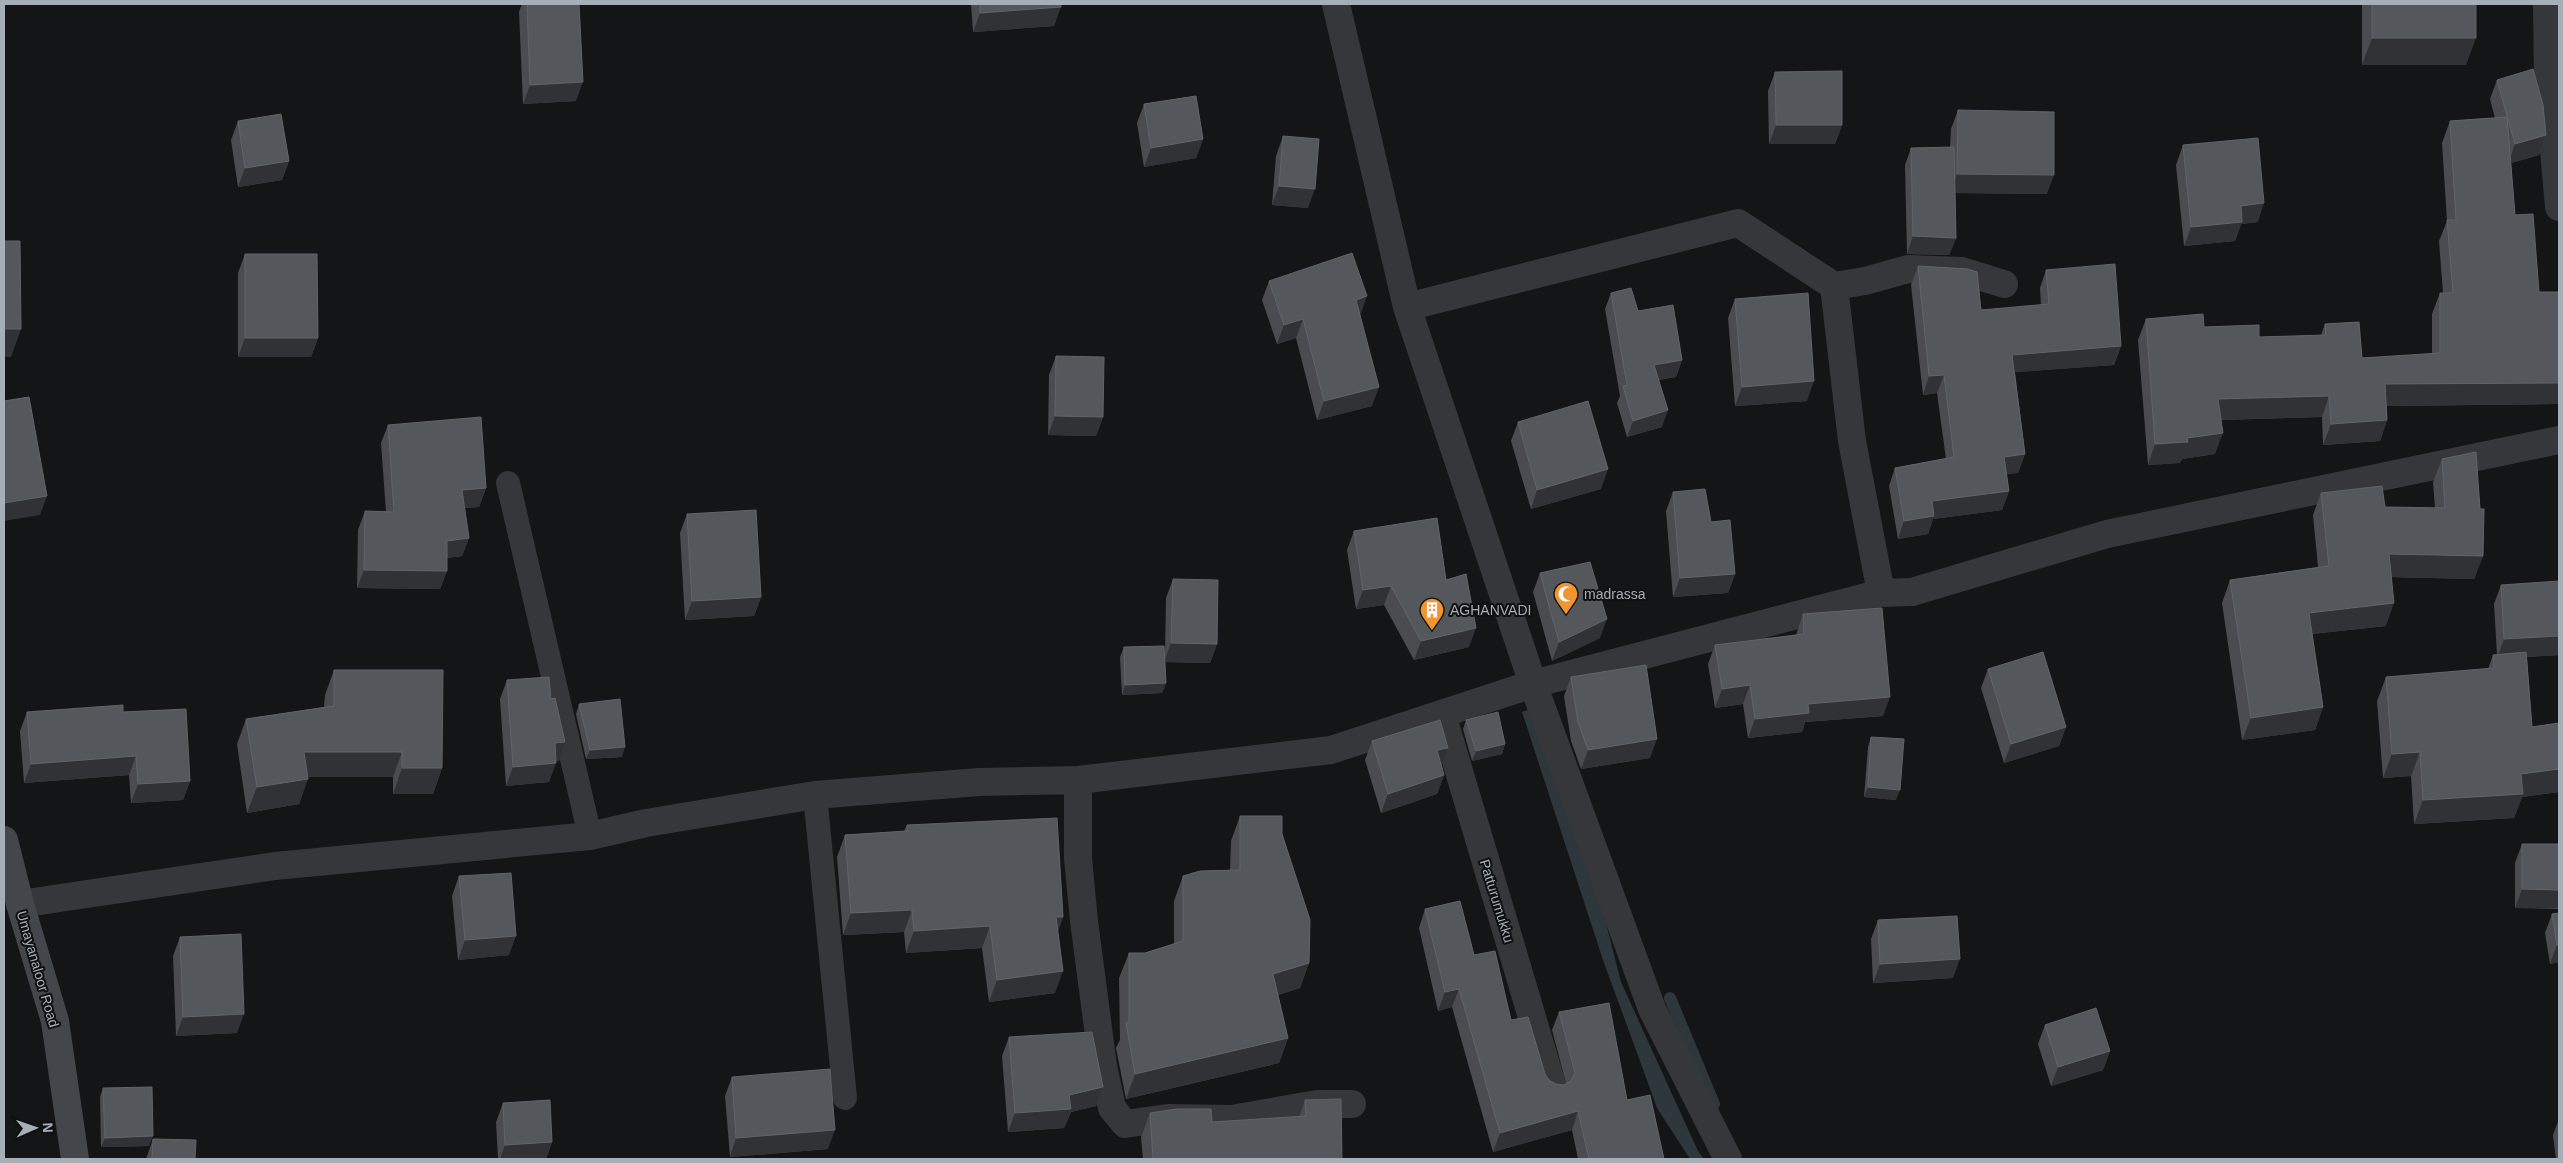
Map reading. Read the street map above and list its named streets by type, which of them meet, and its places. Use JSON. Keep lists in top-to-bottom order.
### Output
{
  "streets": {
    "main road": ["Umayanaloor Road"],
    "street": ["Patturumukku"]
  },
  "places": {
    "mosque": ["madrassa"],
    "building": ["AGHANVADI"]
  },
  "north": "right"
}
